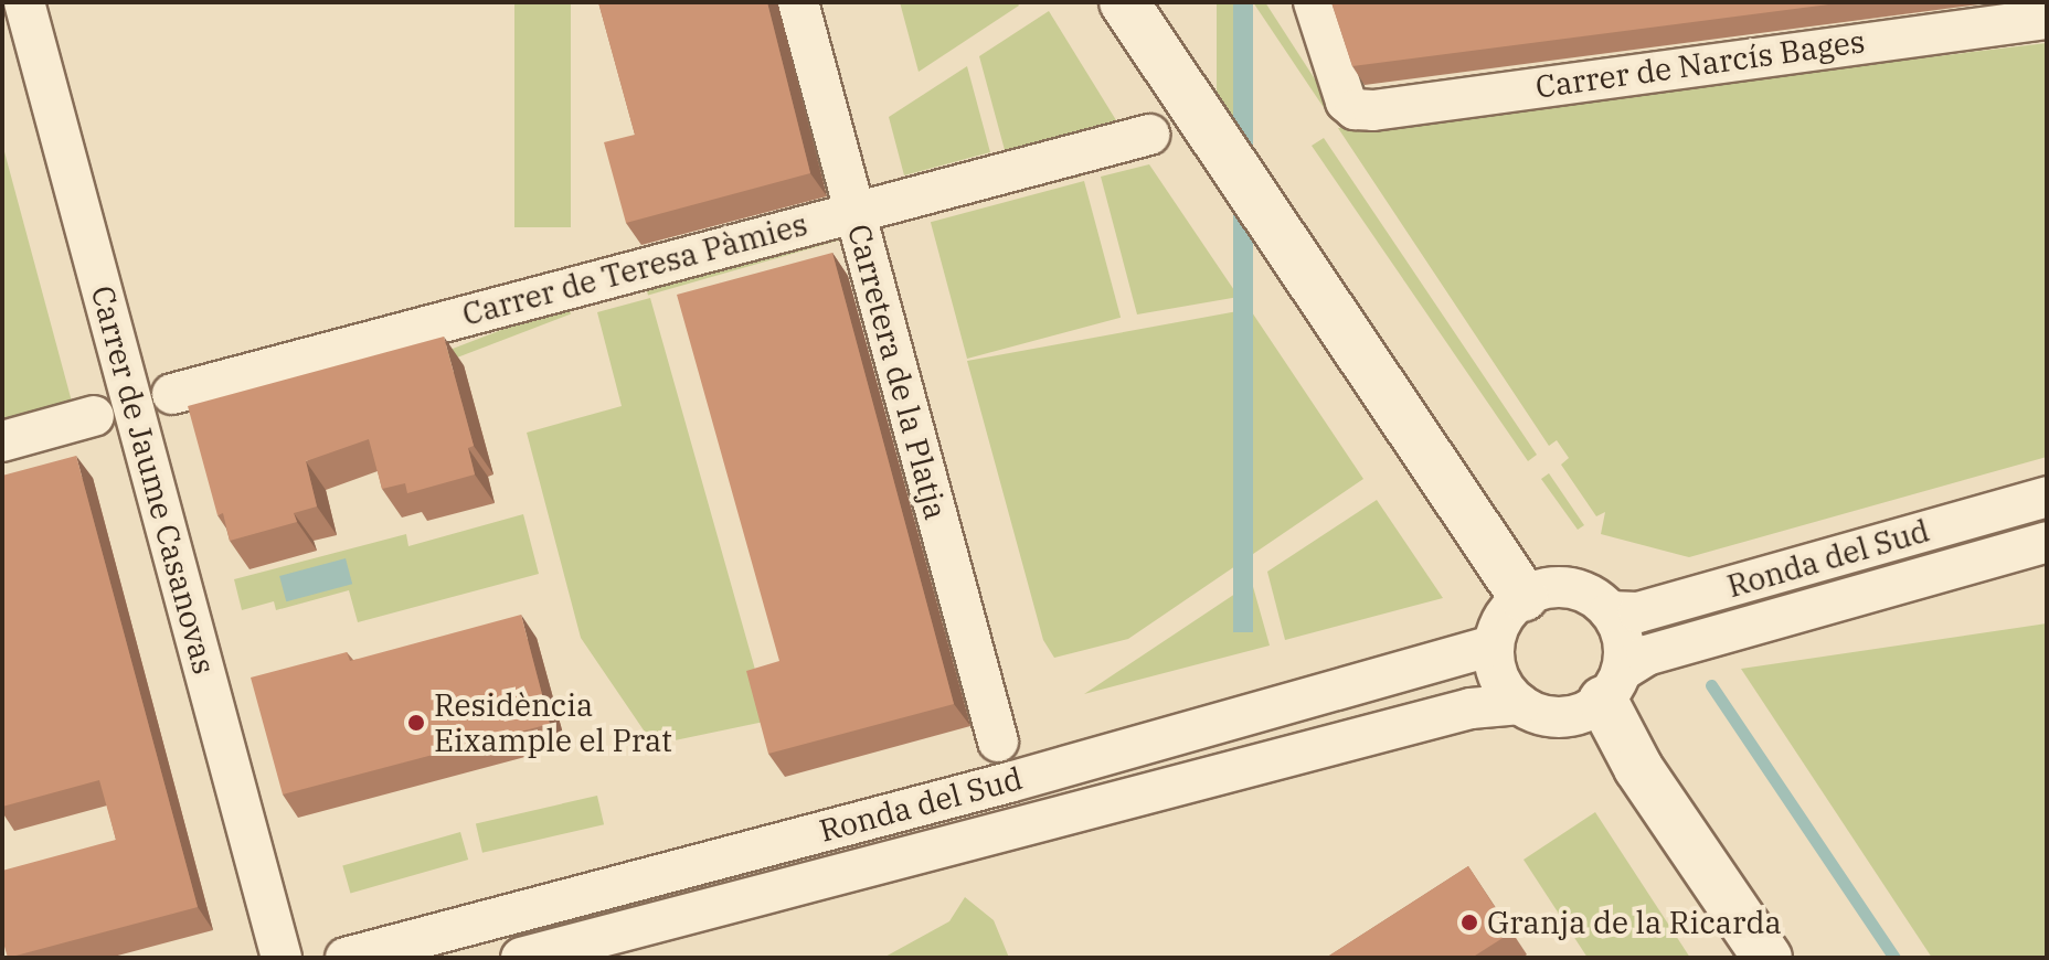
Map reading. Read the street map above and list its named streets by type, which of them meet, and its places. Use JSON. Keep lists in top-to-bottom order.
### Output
{
  "streets": {
    "street": [
      "Carrer de Narcís Bages",
      "Carrer de Teresa Pàmies",
      "Carretera de la Platja",
      "Carrer de Jaume Casanovas",
      "Ronda del Sud"
    ]
  },
  "crossings": [
    ["Carrer de Teresa Pàmies", "Carretera de la Platja"]
  ],
  "places": ["Residència Eixample el Prat", "Granja de la Ricarda"]
}
